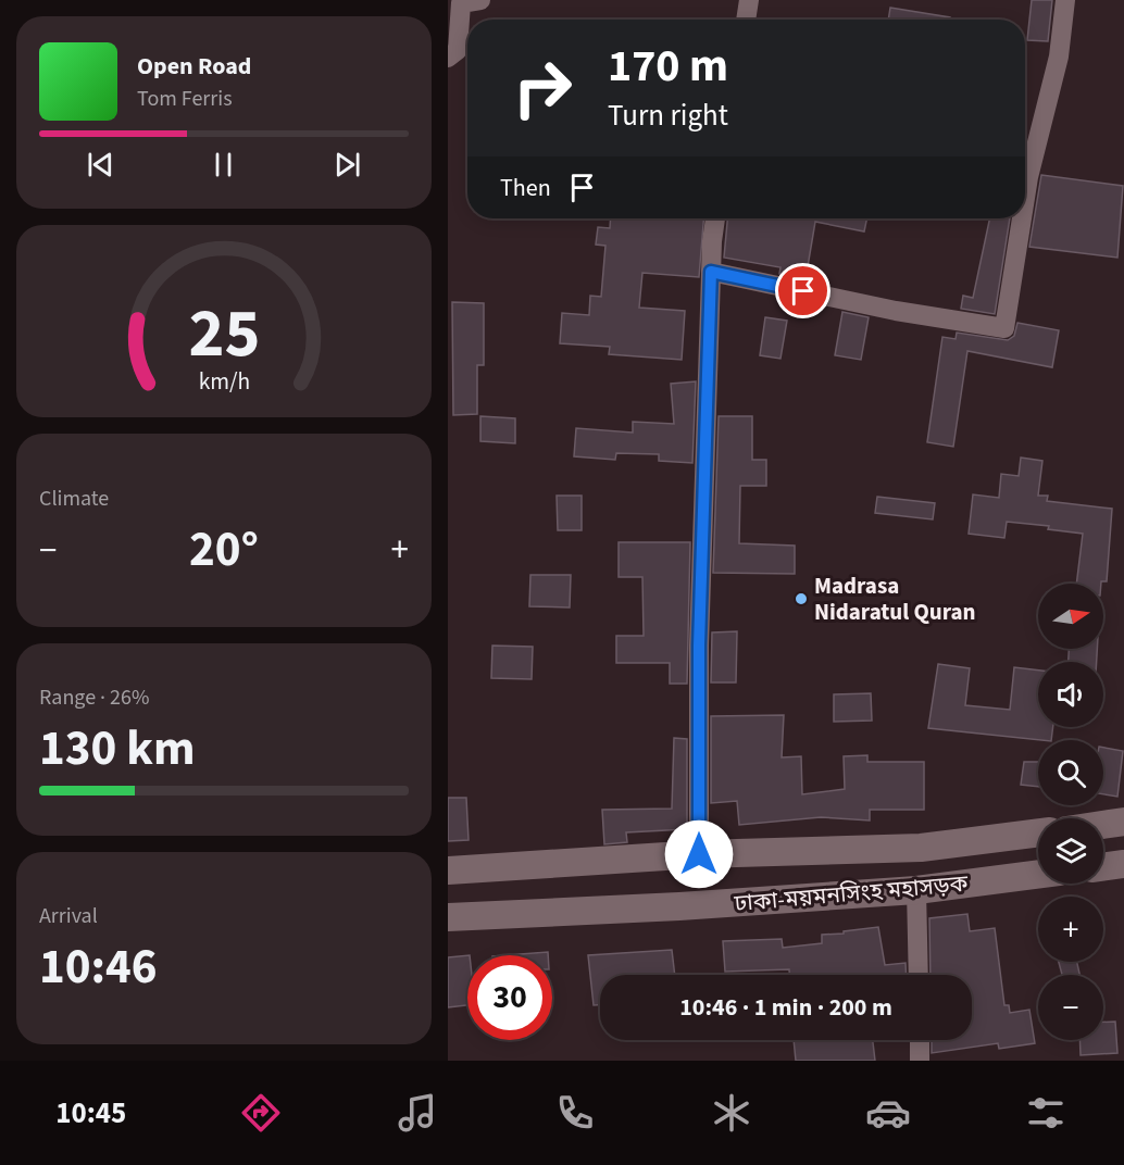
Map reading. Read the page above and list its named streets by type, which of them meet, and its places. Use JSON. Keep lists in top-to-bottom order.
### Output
{
  "streets": {
    "main road": ["ঢাকা-ময়মনসিংহ মহাসড়ক"]
  },
  "places": ["Madrasa Nidaratul Quran"],
  "north": "right",
  "page": {
    "turn": ["170 m", "Turn right"],
    "song": ["Open Road", "Tom Ferris"],
    "then": "Then",
    "tile": [
      "Climate",
      ["Range · 26%", "130 km"],
      ["Arrival", "10:46"]
    ],
    "heat": ["−", "20°", "+"],
    "map_buttons": ["+", "−"],
    "limit": "30",
    "trip": "10:46 · 1 min · 200 m",
    "tabs": "10:45",
    "gauge": ["25", "km/h"]
  }
}
